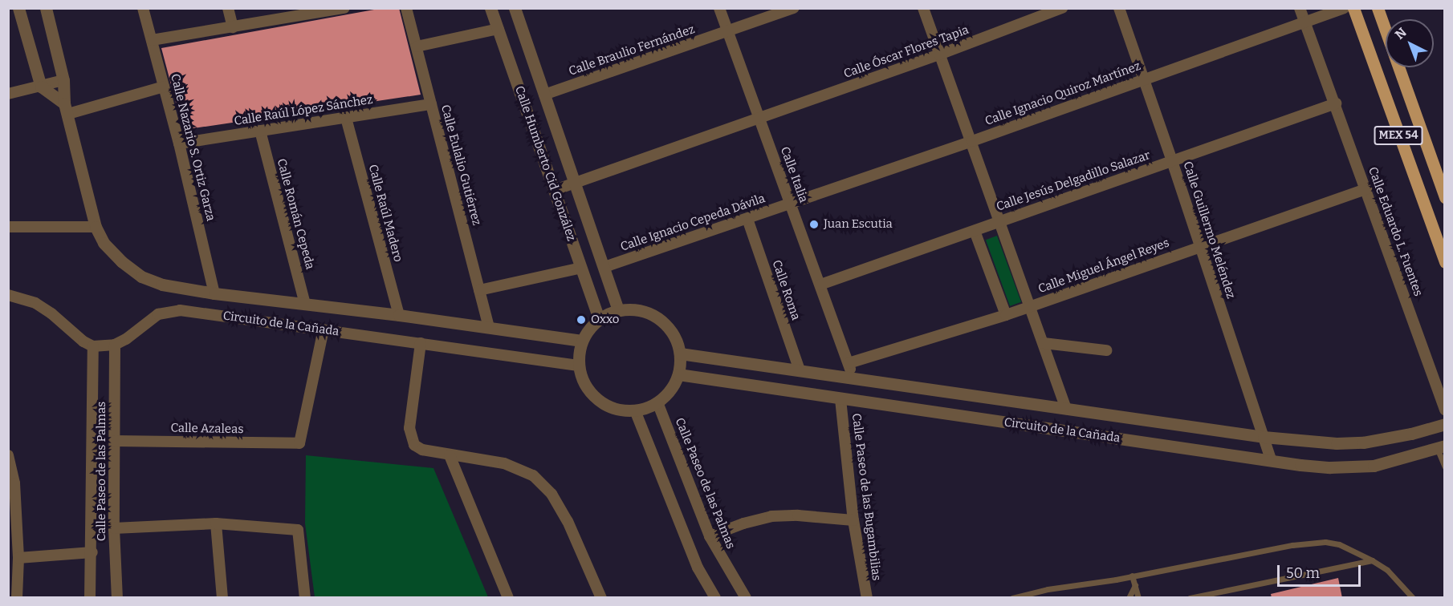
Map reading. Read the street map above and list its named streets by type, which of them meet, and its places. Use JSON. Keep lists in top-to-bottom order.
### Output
{
  "streets": {
    "main road": ["MEX 54"],
    "street": [
      "Calle Braulio Fernández",
      "Calle Óscar Flores Tapia",
      "Calle Ignacio Quiroz Martínez",
      "Calle Raúl López Sánchez",
      "Calle Nazario S. Ortiz Garza",
      "Calle Humberto Cid González",
      "Calle Eulalio Gutiérrez",
      "Calle Italia",
      "Calle Jesús Delgadillo Salazar",
      "Calle Raúl Madero",
      "Calle Román Cepeda",
      "Calle Ignacio Cepeda Dávila",
      "Calle Guillermo Meléndez",
      "Calle Eduardo L. Fuentes",
      "Calle Miguel Ángel Reyes",
      "Calle Roma",
      "Circuito de la Cañada",
      "Calle Azaleas",
      "Calle Paseo de las Palmas",
      "Calle Paseo de las Bugambilias"
    ]
  },
  "crossings": [
    ["Calle Braulio Fernández", "Calle Humberto Cid González"],
    ["Calle Braulio Fernández", "Calle Italia"],
    ["Calle Óscar Flores Tapia", "Calle Italia"],
    ["Calle Ignacio Quiroz Martínez", "Calle Italia"],
    ["Calle Ignacio Quiroz Martínez", "Calle Ignacio Cepeda Dávila"],
    ["Calle Ignacio Quiroz Martínez", "Calle Guillermo Meléndez"],
    ["Calle Ignacio Quiroz Martínez", "Calle Eduardo L. Fuentes"],
    ["Calle Raúl López Sánchez", "Calle Nazario S. Ortiz Garza"],
    ["Calle Raúl López Sánchez", "Calle Eulalio Gutiérrez"],
    ["Calle Raúl López Sánchez", "Calle Raúl Madero"],
    ["Calle Raúl López Sánchez", "Calle Román Cepeda"],
    ["Calle Nazario S. Ortiz Garza", "Circuito de la Cañada"],
    ["Calle Humberto Cid González", "Calle Ignacio Cepeda Dávila"],
    ["Calle Humberto Cid González", "Circuito de la Cañada"],
    ["Calle Humberto Cid González", "Calle Paseo de las Palmas"],
    ["Calle Eulalio Gutiérrez", "Circuito de la Cañada"],
    ["Calle Italia", "Calle Jesús Delgadillo Salazar"],
    ["Calle Italia", "Calle Ignacio Cepeda Dávila"],
    ["Calle Italia", "Calle Miguel Ángel Reyes"],
    ["Calle Italia", "Circuito de la Cañada"],
    ["Calle Jesús Delgadillo Salazar", "Calle Guillermo Meléndez"],
    ["Calle Jesús Delgadillo Salazar", "Calle Eduardo L. Fuentes"],
    ["Calle Raúl Madero", "Circuito de la Cañada"],
    ["Calle Román Cepeda", "Circuito de la Cañada"],
    ["Calle Ignacio Cepeda Dávila", "Calle Roma"],
    ["Calle Guillermo Meléndez", "Calle Miguel Ángel Reyes"],
    ["Calle Guillermo Meléndez", "Circuito de la Cañada"],
    ["Calle Eduardo L. Fuentes", "Calle Miguel Ángel Reyes"],
    ["Calle Roma", "Circuito de la Cañada"],
    ["Circuito de la Cañada", "Calle Azaleas"],
    ["Circuito de la Cañada", "Calle Paseo de las Palmas"],
    ["Circuito de la Cañada", "Calle Paseo de las Bugambilias"],
    ["Calle Azaleas", "Calle Paseo de las Palmas"]
  ],
  "places": ["Juan Escutia", "Oxxo"],
  "scale_bar": "50 m",
  "north": "top left"
}
